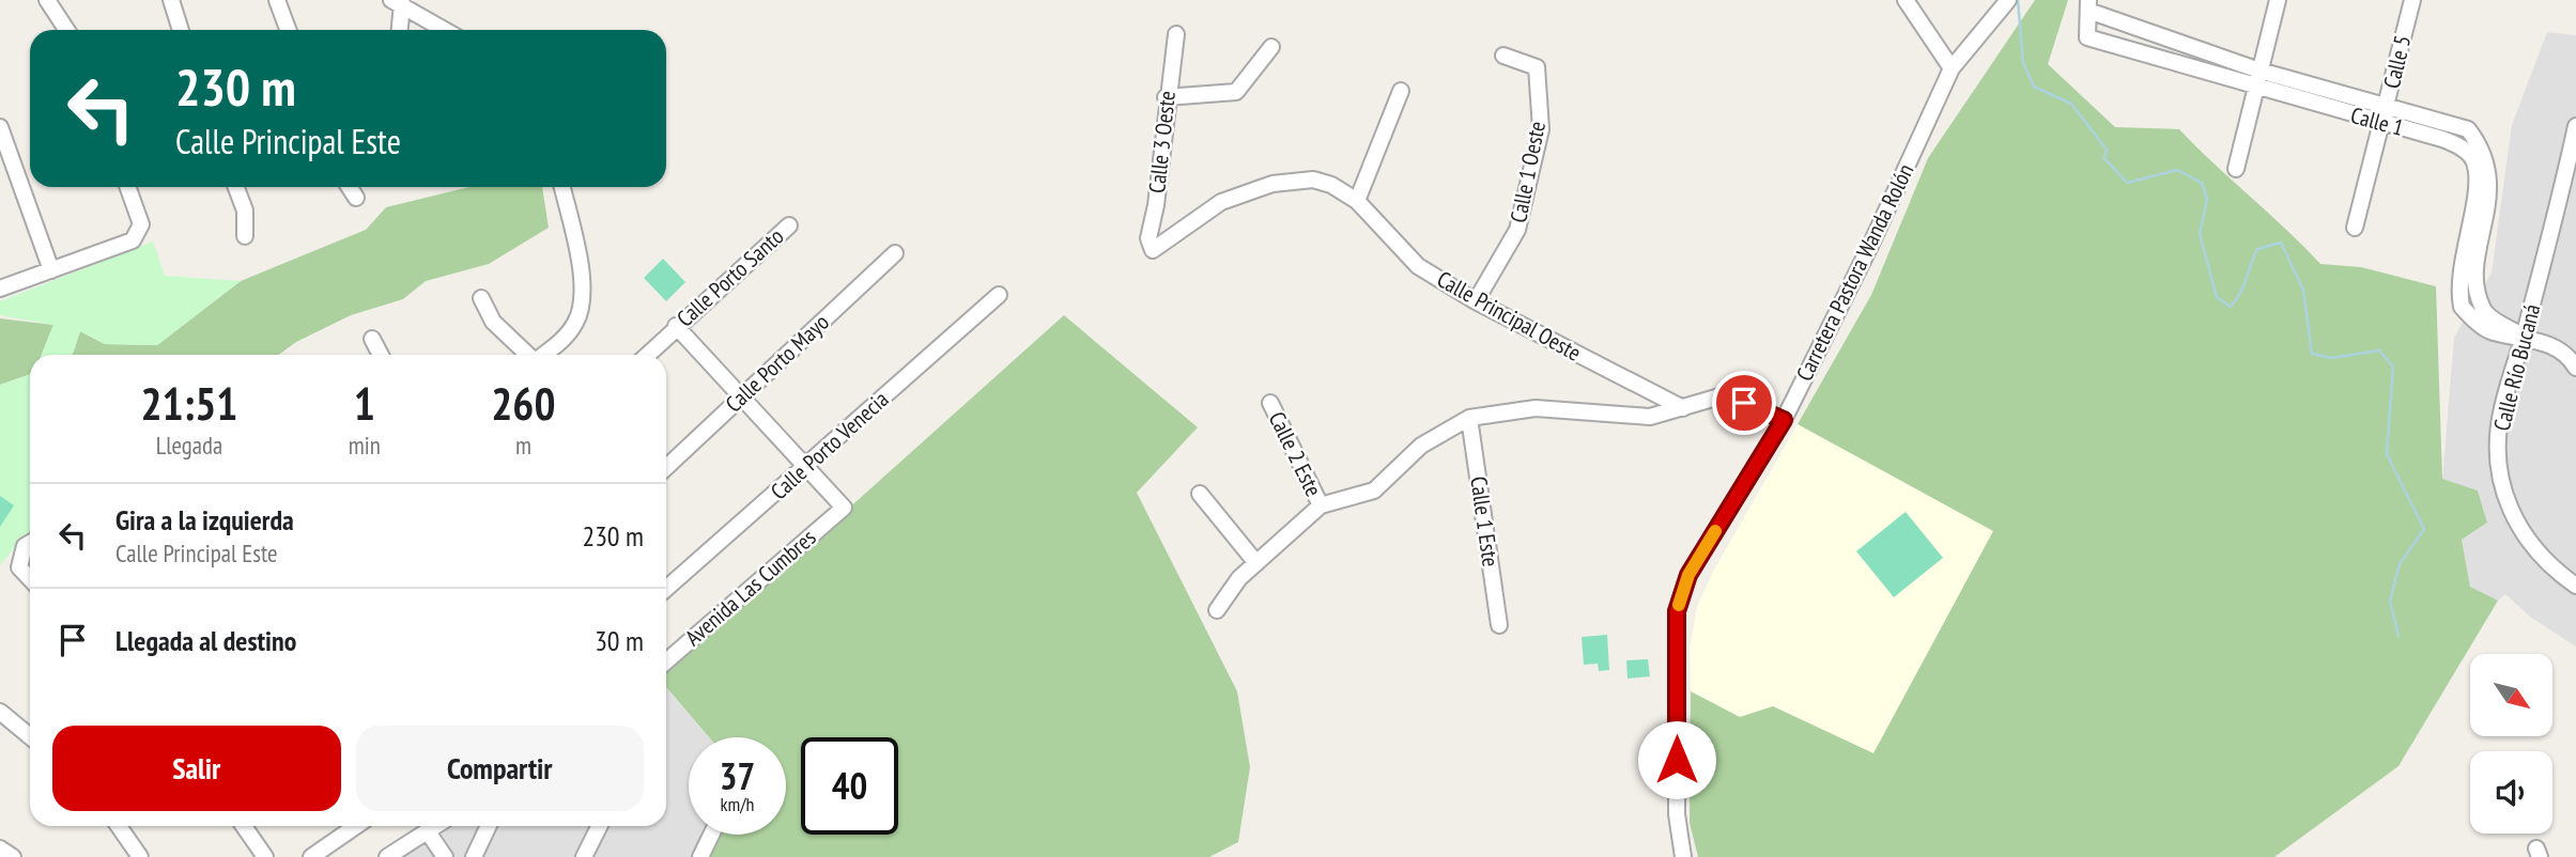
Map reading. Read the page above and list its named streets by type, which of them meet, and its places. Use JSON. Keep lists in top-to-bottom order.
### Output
{
  "streets": {
    "street": [
      "Calle 5",
      "Calle 1",
      "Calle 3 Oeste",
      "Calle 1 Oeste",
      "Carretera Pastora Wanda Rolón",
      "Calle Porto Santo",
      "Calle Principal Oeste",
      "Calle Porto Mayo",
      "Calle Río Bucaná",
      "Calle Porto Venecia",
      "Calle 2 Este",
      "Calle 1 Este",
      "Avenida Las Cumbres"
    ]
  },
  "crossings": [
    ["Calle 5", "Calle 1"],
    ["Calle 1", "Calle Río Bucaná"],
    ["Calle 3 Oeste", "Calle Principal Oeste"],
    ["Calle 1 Oeste", "Calle Principal Oeste"],
    ["Calle Porto Venecia", "Avenida Las Cumbres"]
  ],
  "north": "bottom right",
  "page": {
    "turn": ["230 m", "Calle Principal Este"],
    "eta": [
      "21:51",
      "Llegada",
      "1",
      "min",
      "260",
      "m"
    ],
    "list": [
      {
        "name": "Gira a la izquierda",
        "note": "Calle Principal Este",
        "value": "230 m"
      },
      {
        "name": "Llegada al destino",
        "value": "30 m"
      }
    ],
    "buttons": ["Salir", "Compartir"],
    "speed": "37 km/h",
    "limit": "40"
  }
}
